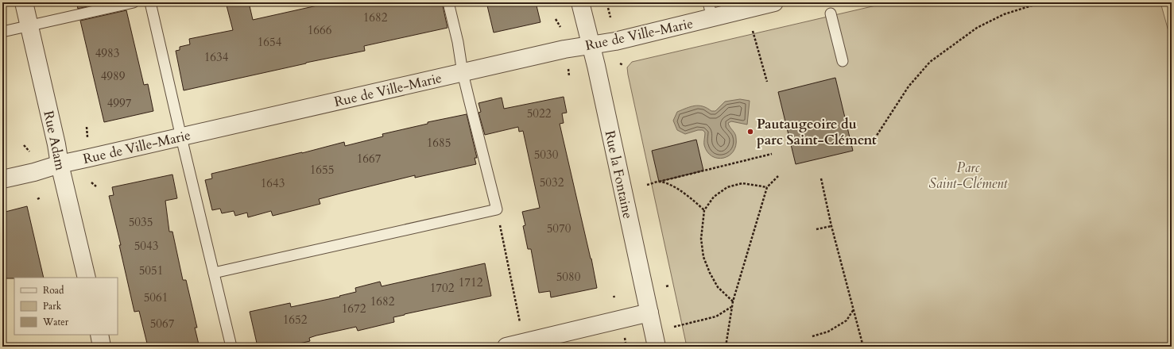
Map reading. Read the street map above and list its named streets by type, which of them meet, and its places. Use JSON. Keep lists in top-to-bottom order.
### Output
{
  "streets": {
    "street": ["Rue de Ville-Marie", "Rue Adam", "Rue la Fontaine"]
  },
  "crossings": [
    ["Rue de Ville-Marie", "Rue Adam"],
    ["Rue de Ville-Marie", "Rue la Fontaine"]
  ],
  "parks": ["Parc Saint-Clément"],
  "places": ["Pautaugeoire du parc Saint-Clément"],
  "house_numbers": [
    "1682",
    "1666",
    "1654",
    "4983",
    "1634",
    "4989",
    "4997",
    "5022",
    "1685",
    "5030",
    "1667",
    "1655",
    "5032",
    "1643",
    "5035",
    "5070",
    "5043",
    "5051",
    "5080",
    "1712",
    "1702",
    "5061",
    "1682",
    "1672",
    "1652",
    "5067"
  ],
  "legend": ["Road", "Park", "Water"]
}
